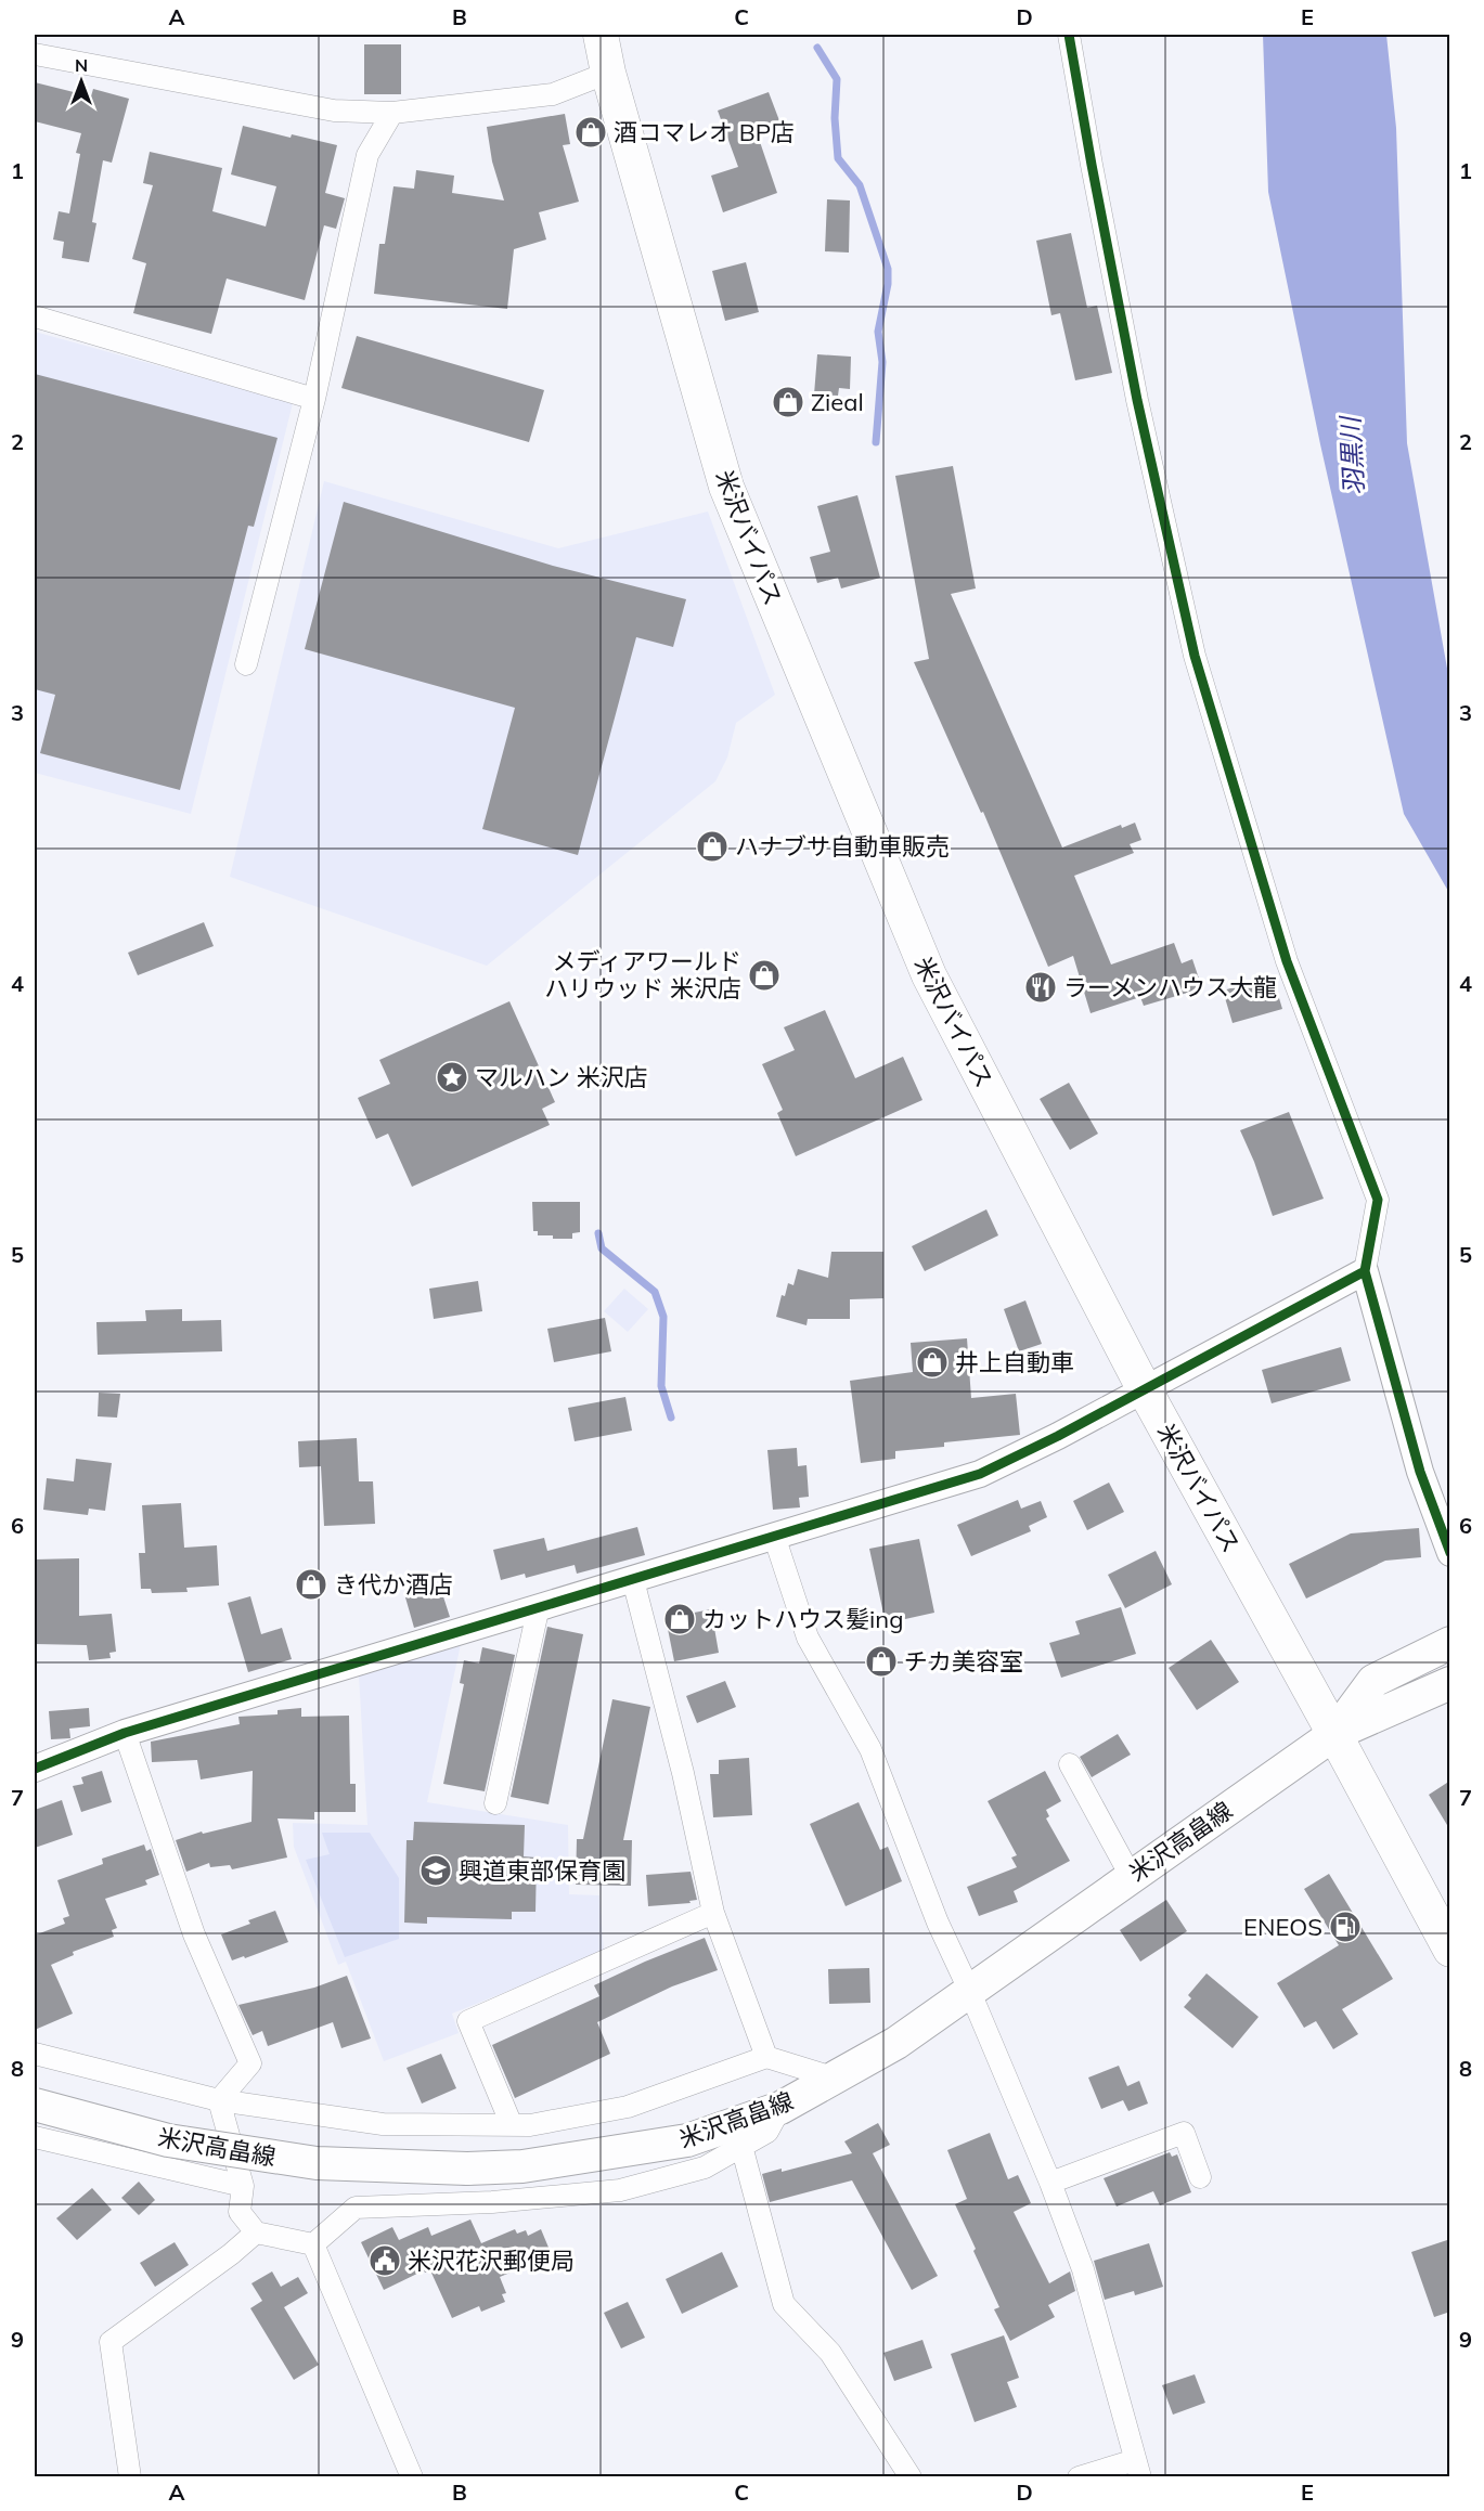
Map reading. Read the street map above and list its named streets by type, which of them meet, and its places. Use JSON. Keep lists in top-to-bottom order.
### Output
{
  "streets": {
    "highway": ["米沢バイパス"],
    "main road": ["米沢高畠線"]
  },
  "crossings": [
    ["米沢バイパス", "米沢高畠線"]
  ],
  "water": ["羽黒川"],
  "places": {
    "shop": [
      "酒コマレオ BP店",
      "Zieal",
      "ハナブサ自動車販売",
      "メディアワールド ハリウッド 米沢店",
      "井上自動車",
      "き代か酒店",
      "カットハウス髪ing",
      "チカ美容室"
    ],
    "restaurant": ["ラーメンハウス大龍"],
    "place": ["マルハン 米沢店"],
    "school or university": ["興道東部保育園"],
    "fuel station": ["ENEOS"],
    "public building": ["米沢花沢郵便局"]
  },
  "north": "top",
  "grid": {
    "columns": [
      "A",
      "B",
      "C",
      "D",
      "E"
    ],
    "rows": [
      "1",
      "2",
      "3",
      "4",
      "5",
      "6",
      "7",
      "8",
      "9"
    ]
  }
}
